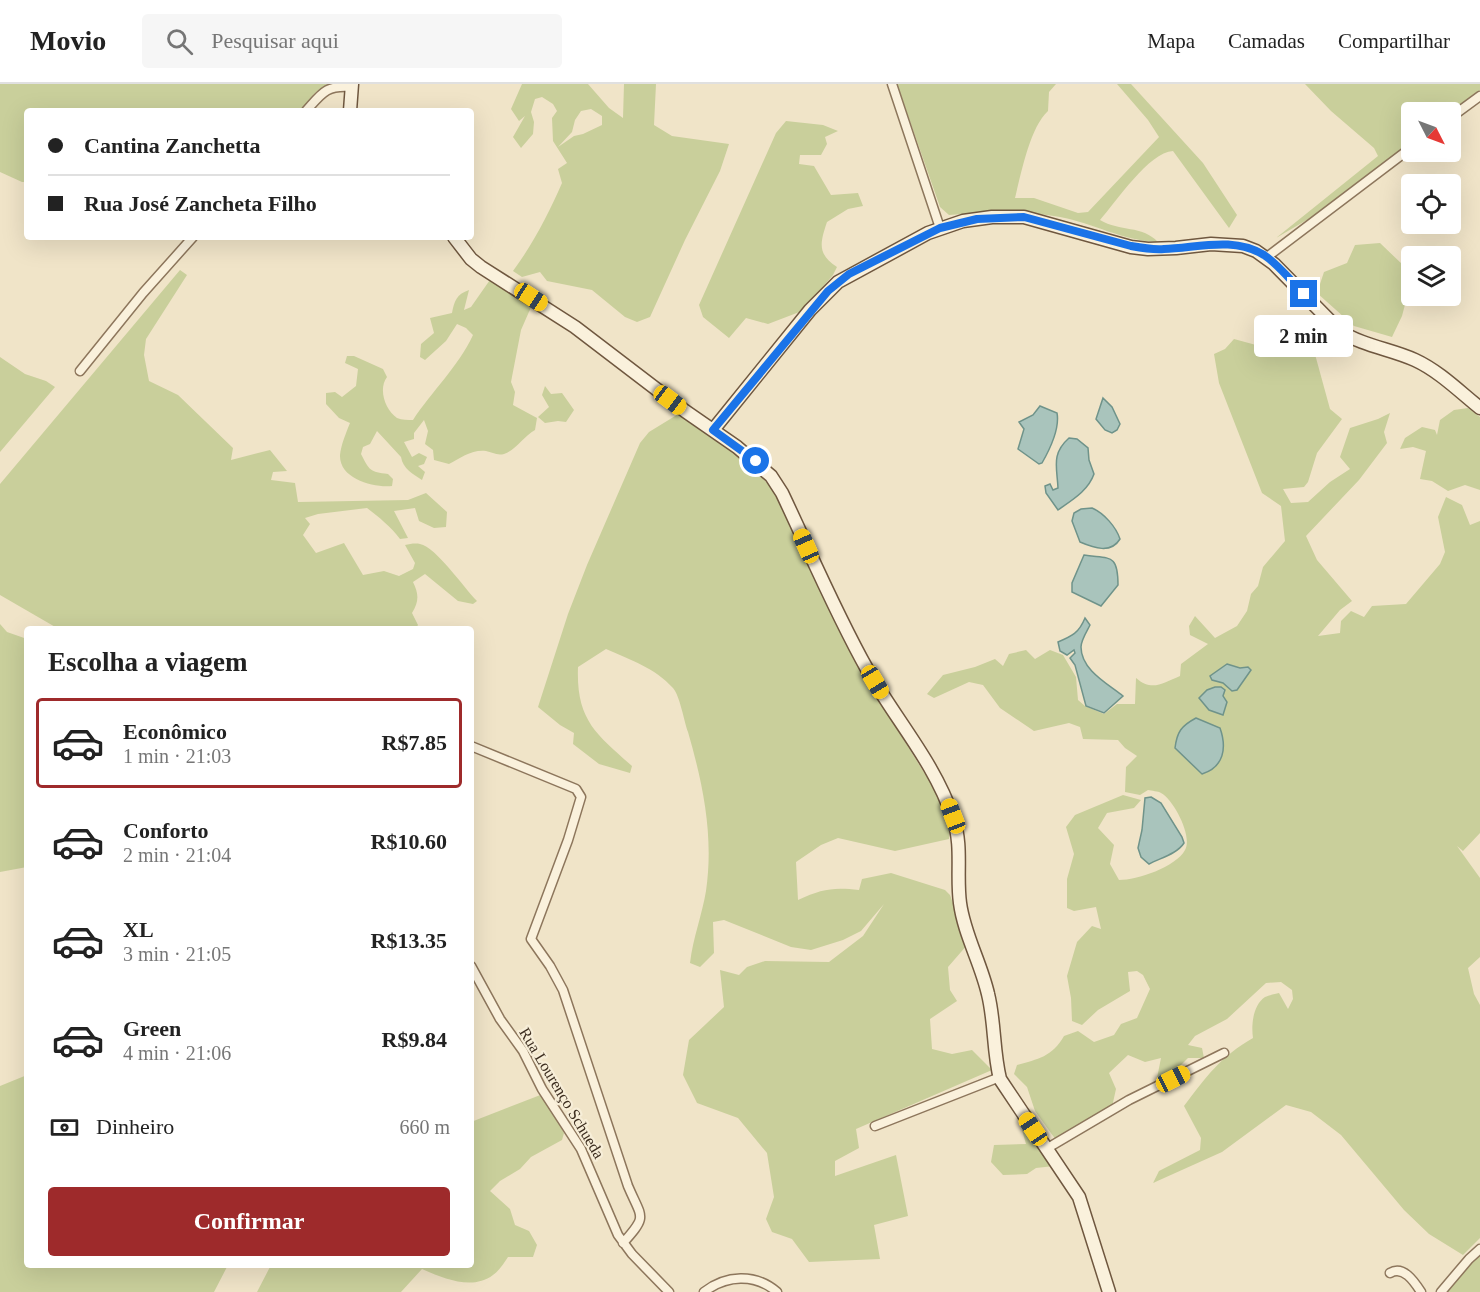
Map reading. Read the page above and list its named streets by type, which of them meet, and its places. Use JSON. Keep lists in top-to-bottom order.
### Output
{
  "streets": {
    "street": ["Rua Lourenço Schueda"]
  },
  "north": "bottom right",
  "page": {
    "header": "Movio",
    "search": "Pesquisar aqui",
    "nav": ["Mapa", "Camadas", "Compartilhar"],
    "banner": ["Cantina Zanchetta", "Rua José Zancheta Filho"],
    "bubble": "2 min",
    "heading": "Escolha a viagem",
    "list": [
      {
        "name": "Econômico",
        "note": "1 min · 21:03",
        "value": "R$7.85"
      },
      {
        "name": "Conforto",
        "note": "2 min · 21:04",
        "value": "R$10.60"
      },
      {
        "name": "XL",
        "note": "3 min · 21:05",
        "value": "R$13.35"
      },
      {
        "name": "Green",
        "note": "4 min · 21:06",
        "value": "R$9.84"
      }
    ],
    "pay": ["Dinheiro", "660 m"],
    "buttons": "Confirmar"
  }
}
